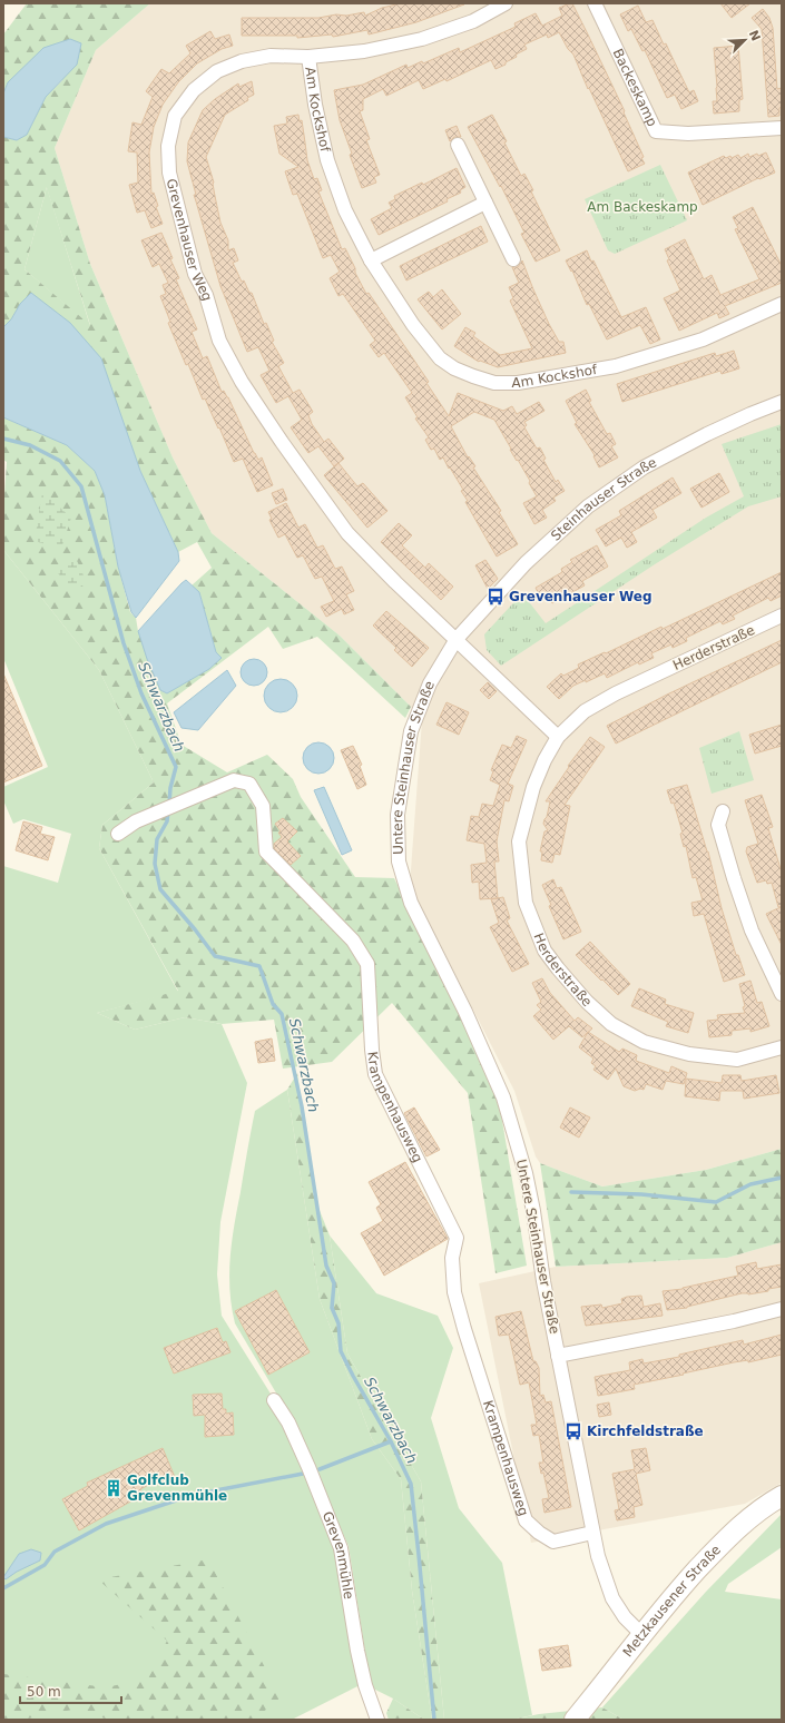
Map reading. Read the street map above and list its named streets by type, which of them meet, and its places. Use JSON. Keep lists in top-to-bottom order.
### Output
{
  "streets": {
    "main road": ["Metzkausener Straße"],
    "street": [
      "Backeskamp",
      "Am Kockshof",
      "Grevenhauser Weg",
      "Steinhauser Straße",
      "Herderstraße",
      "Untere Steinhauser Straße",
      "Krampenhausweg",
      "Grevenmühle"
    ]
  },
  "crossings": [
    ["Am Kockshof", "Grevenhauser Weg"],
    ["Grevenhauser Weg", "Steinhauser Straße"],
    ["Grevenhauser Weg", "Untere Steinhauser Straße"],
    ["Steinhauser Straße", "Untere Steinhauser Straße"],
    ["Untere Steinhauser Straße", "Krampenhausweg"],
    ["Untere Steinhauser Straße", "Metzkausener Straße"]
  ],
  "water": ["Schwarzbach"],
  "parks": ["Am Backeskamp"],
  "places": {
    "bus stop": ["Grevenhauser Weg", "Kirchfeldstraße"],
    "building": ["Golfclub Grevenmühle"]
  },
  "scale_bar": "50 m",
  "north": "top right"
}
